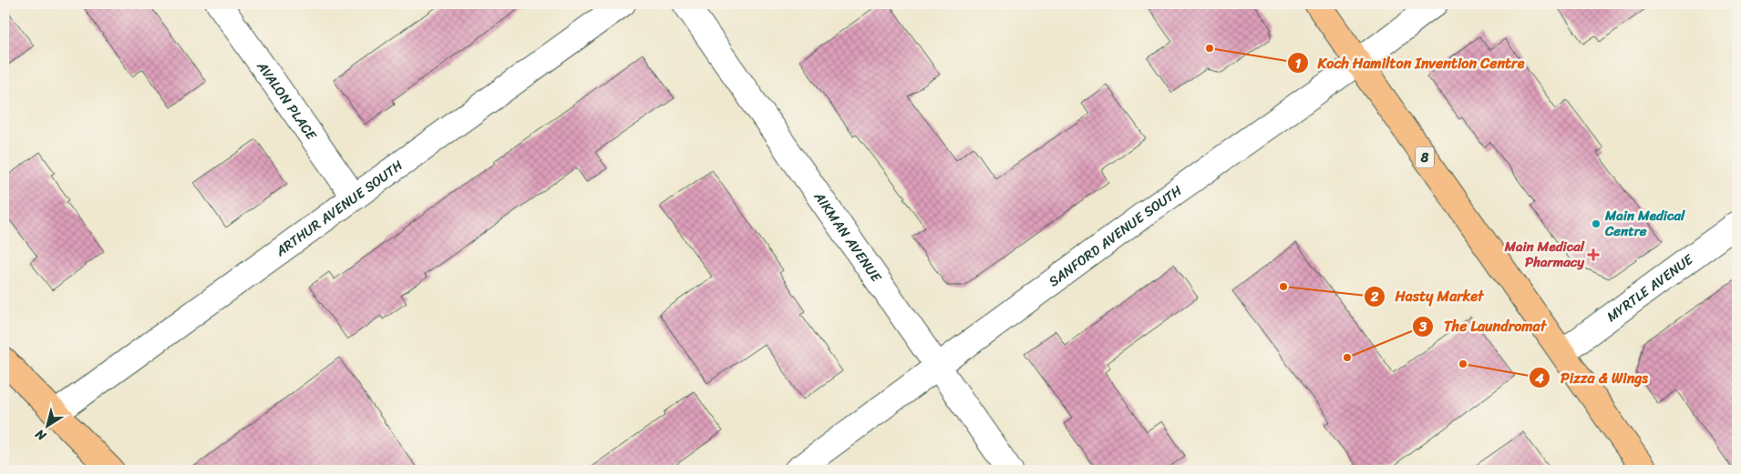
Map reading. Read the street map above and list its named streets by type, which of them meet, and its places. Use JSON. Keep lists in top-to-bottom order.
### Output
{
  "streets": {
    "main road": ["8"],
    "street": [
      "AVALON PLACE",
      "ARTHUR AVENUE SOUTH",
      "SANFORD AVENUE SOUTH",
      "AIKMAN AVENUE",
      "MYRTLE AVENUE"
    ]
  },
  "crossings": [
    ["AVALON PLACE", "ARTHUR AVENUE SOUTH"],
    ["8", "SANFORD AVENUE SOUTH"],
    ["8", "MYRTLE AVENUE"],
    ["SANFORD AVENUE SOUTH", "AIKMAN AVENUE"]
  ],
  "places": {
    "other": [
      "Koch Hamilton Invention Centre",
      "Main Medical Centre",
      "Hasty Market",
      "The Laundromat",
      "Pizza & Wings"
    ],
    "health": ["Main Medical Pharmacy"]
  },
  "north": "bottom left"
}
